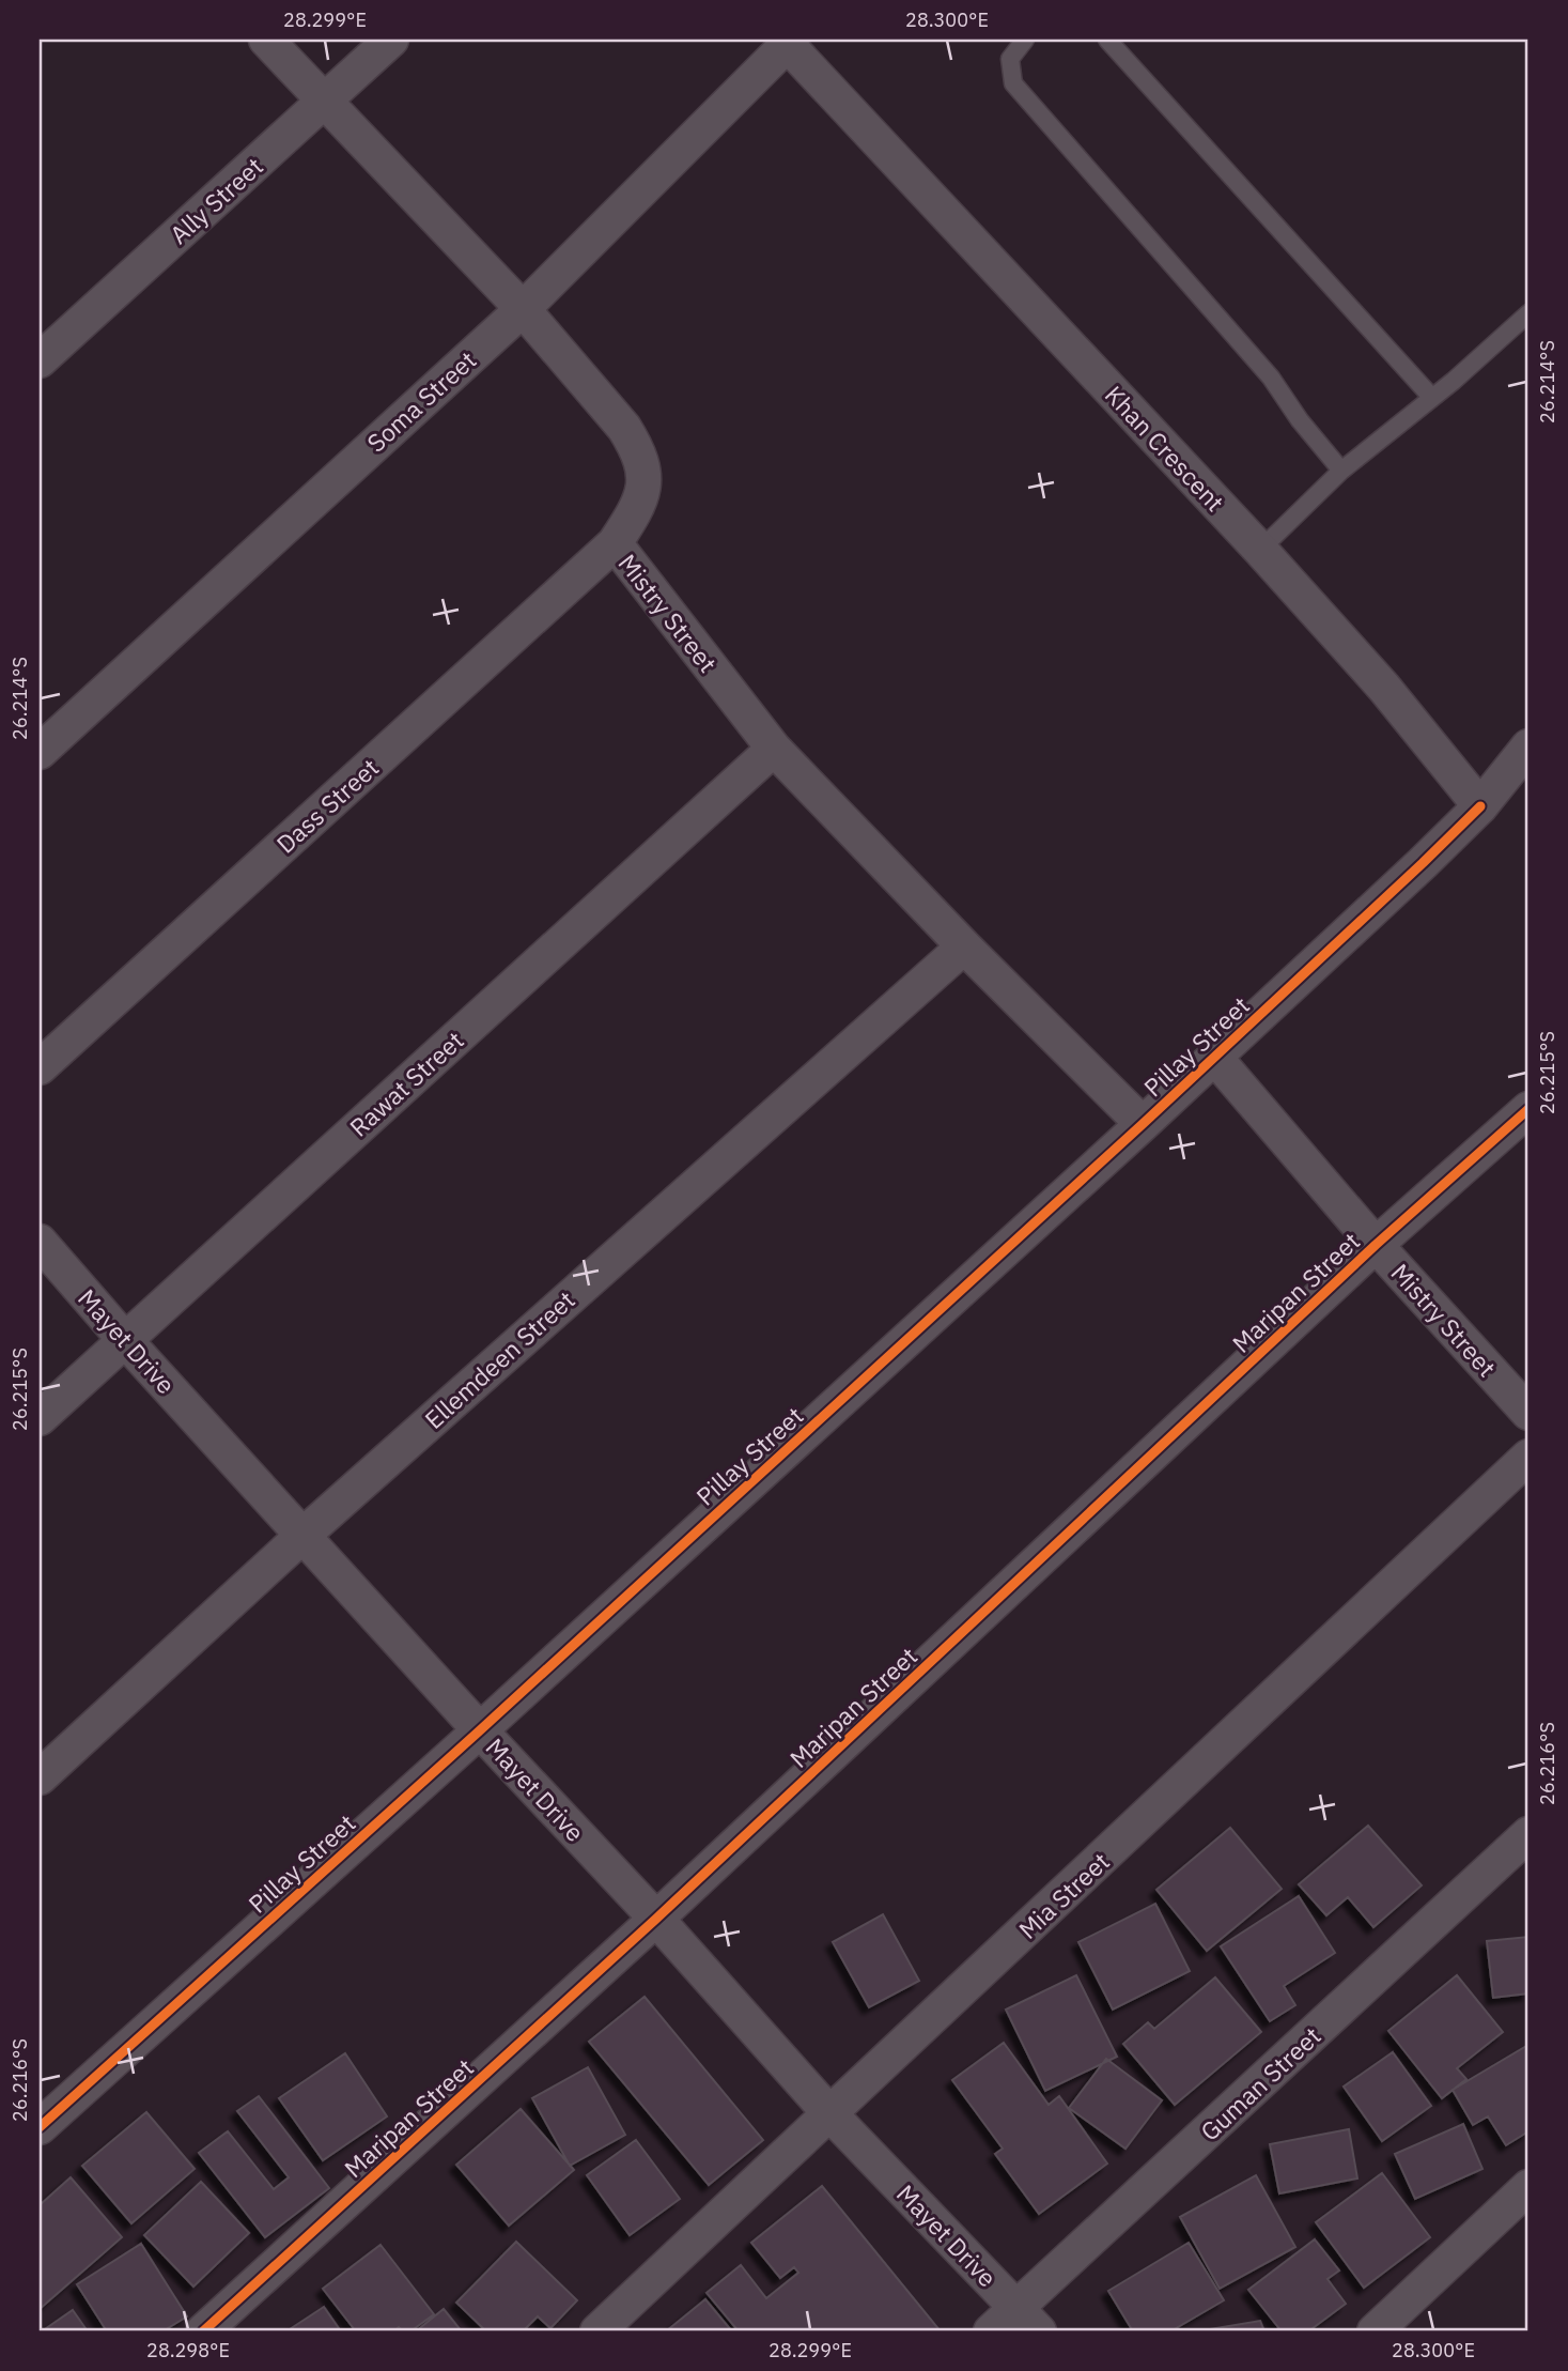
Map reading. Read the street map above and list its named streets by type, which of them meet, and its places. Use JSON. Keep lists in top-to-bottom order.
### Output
{
  "streets": {
    "street": [
      "Ally Street",
      "Soma Street",
      "Khan Crescent",
      "Mistry Street",
      "Dass Street",
      "Pillay Street",
      "Rawat Street",
      "Maripan Street",
      "Mayet Drive",
      "Ellemdeen Street",
      "Mia Street",
      "Guman Street"
    ]
  },
  "crossings": [
    ["Ally Street", "Mistry Street"],
    ["Soma Street", "Khan Crescent"],
    ["Soma Street", "Mistry Street"],
    ["Khan Crescent", "Pillay Street"],
    ["Mistry Street", "Dass Street"],
    ["Mistry Street", "Pillay Street"],
    ["Mistry Street", "Rawat Street"],
    ["Mistry Street", "Maripan Street"],
    ["Mistry Street", "Ellemdeen Street"],
    ["Pillay Street", "Mayet Drive"],
    ["Rawat Street", "Mayet Drive"],
    ["Maripan Street", "Mayet Drive"],
    ["Mayet Drive", "Ellemdeen Street"],
    ["Mayet Drive", "Mia Street"],
    ["Mayet Drive", "Guman Street"]
  ],
  "coordinates": [
    "28.299°E",
    "28.300°E",
    "26.214°S",
    "26.215°S",
    "26.216°S",
    "28.298°E"
  ]
}
